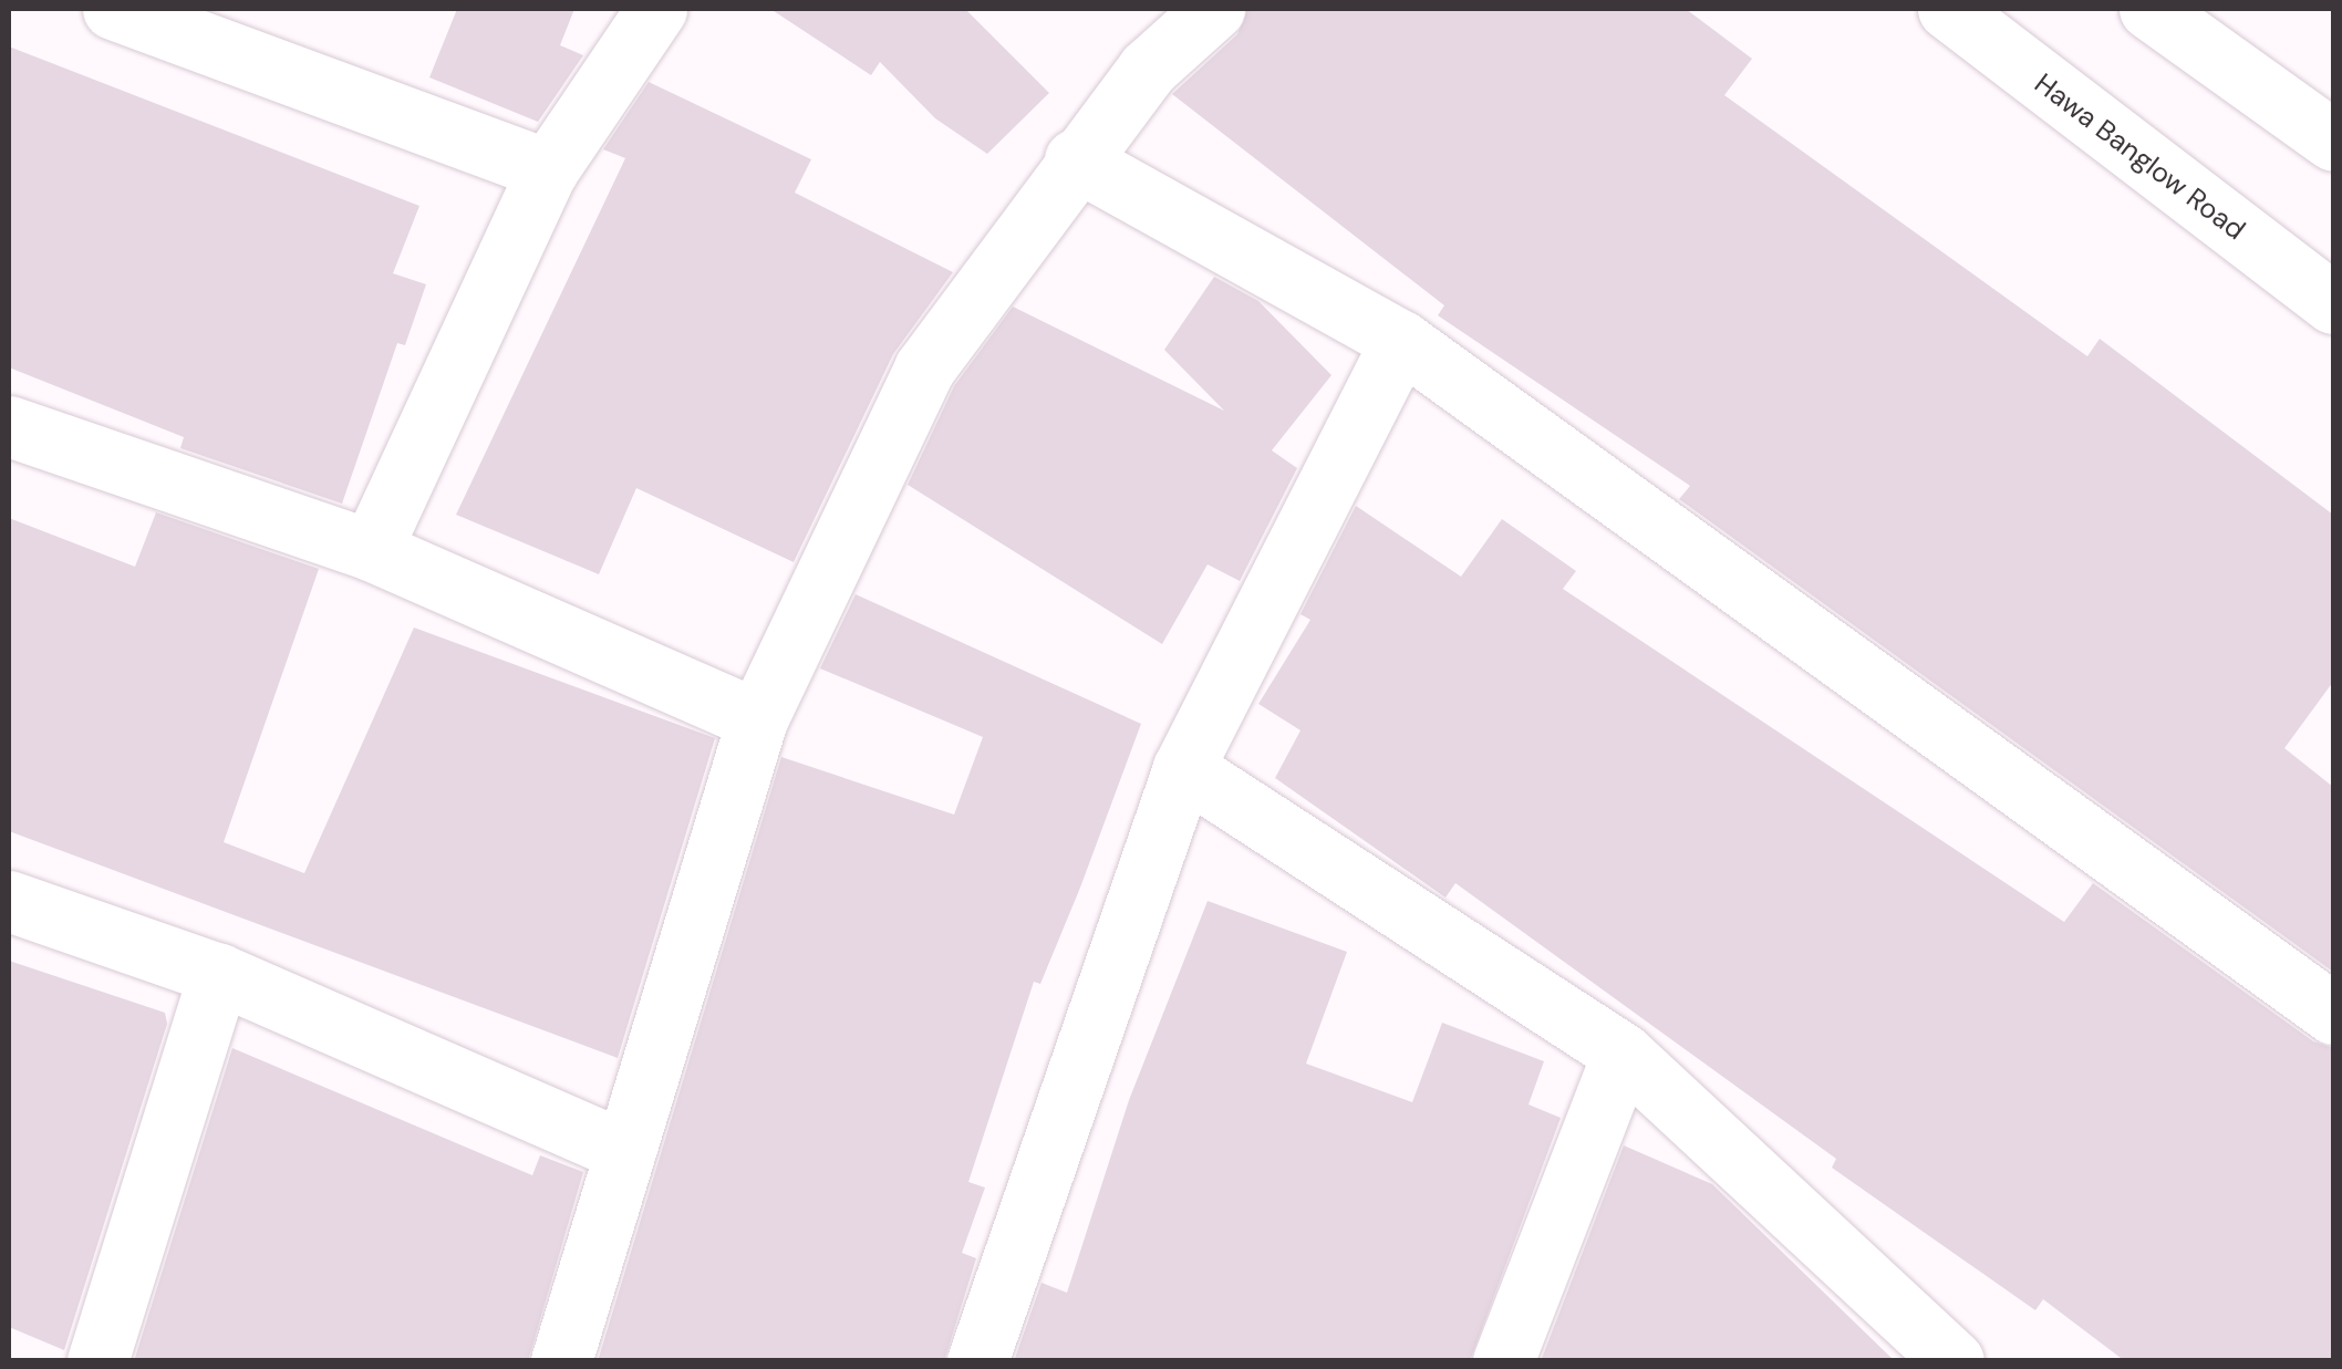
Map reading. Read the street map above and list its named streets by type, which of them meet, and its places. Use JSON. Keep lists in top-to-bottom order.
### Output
{
  "streets": {
    "street": ["Hawa Banglow Road"]
  }
}
